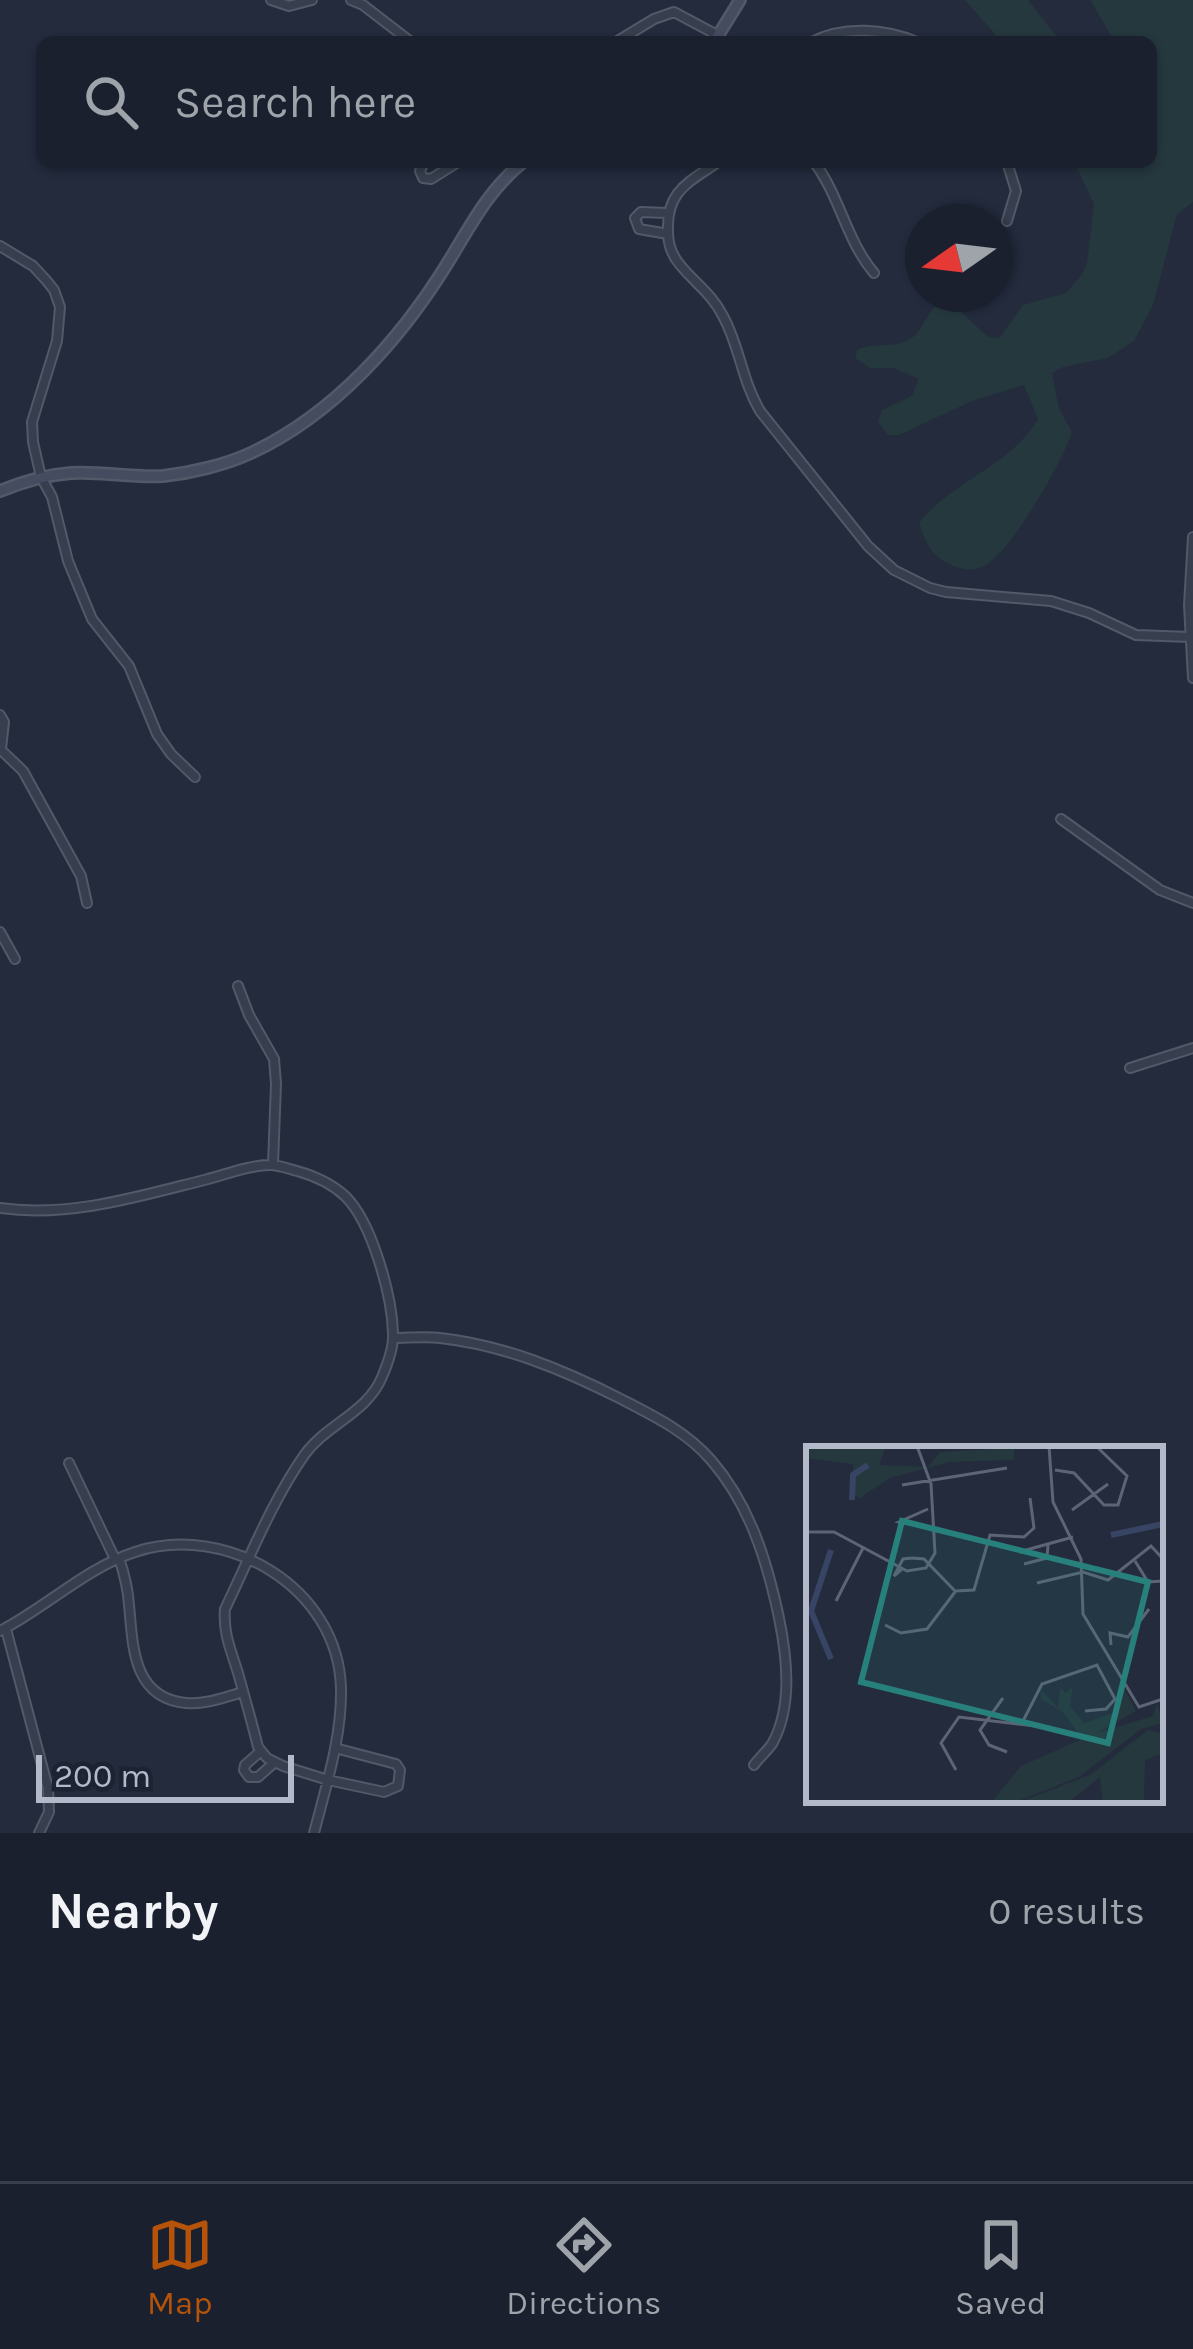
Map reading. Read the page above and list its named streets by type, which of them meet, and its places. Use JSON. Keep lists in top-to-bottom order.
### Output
{
  "scale_bar": "200 m",
  "north": "left",
  "page": {
    "search": "Search here",
    "scale": "200 m",
    "heading": ["Nearby", "0 results"],
    "nav": ["Map", "Directions", "Saved"]
  }
}
